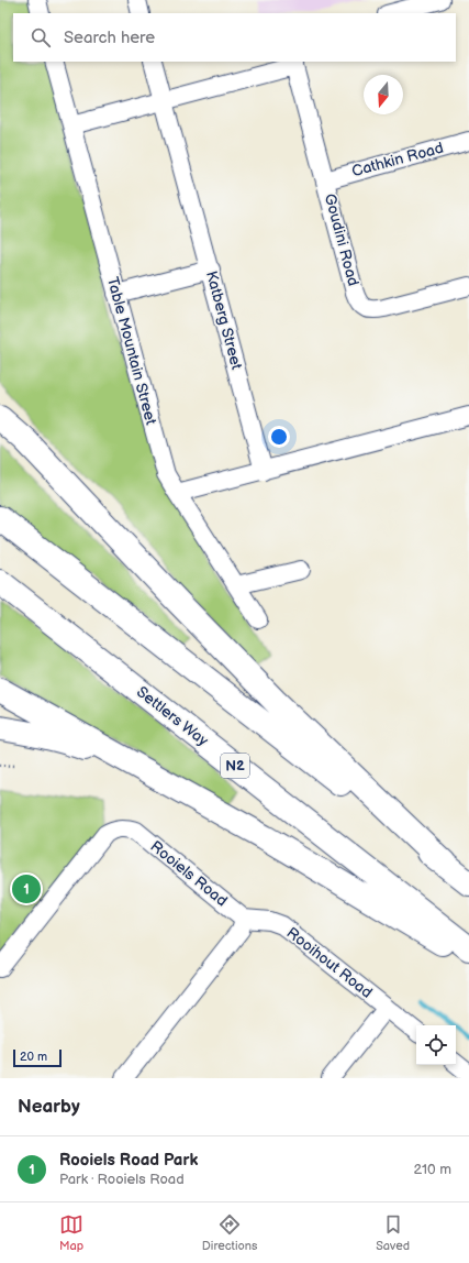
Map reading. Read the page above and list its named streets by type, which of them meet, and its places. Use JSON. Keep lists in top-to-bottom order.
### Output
{
  "streets": {
    "highway": ["Settlers Way", "N2"],
    "street": [
      "Cathkin Road",
      "Goudini Road",
      "Katberg Street",
      "Table Mountain Street",
      "Rooiels Road",
      "Rooihout Road"
    ]
  },
  "crossings": [
    ["Cathkin Road", "Goudini Road"],
    ["Rooiels Road", "Rooihout Road"]
  ],
  "scale_bar": "20 m",
  "north": "bottom",
  "page": {
    "search": "Search here",
    "pins": "1",
    "scale": "20 m",
    "heading": "Nearby",
    "list": [
      {
        "mark": "1",
        "name": "Rooiels Road Park",
        "note": "Park · Rooiels Road",
        "value": "210 m"
      }
    ],
    "nav": ["Map", "Directions", "Saved"]
  }
}
